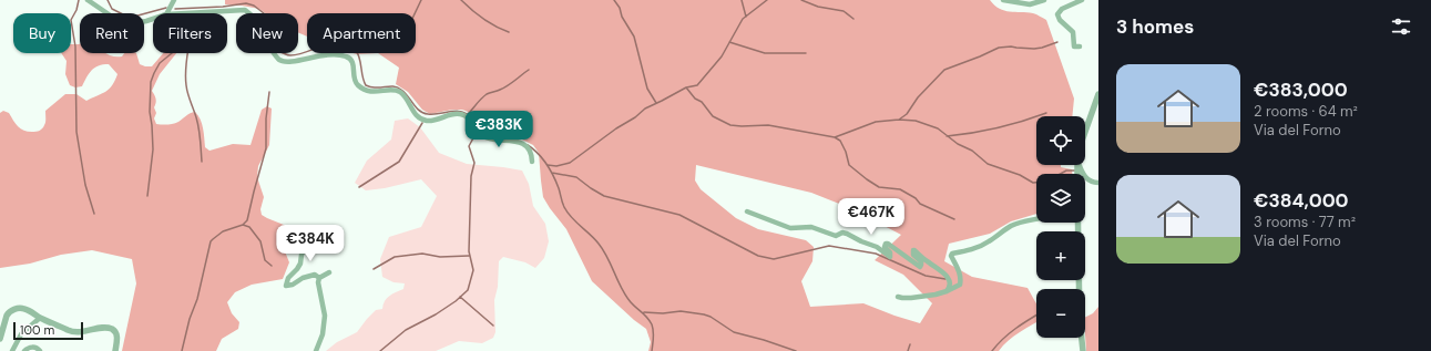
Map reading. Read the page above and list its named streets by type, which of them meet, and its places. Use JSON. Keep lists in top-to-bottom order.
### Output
{
  "scale_bar": "100 m",
  "page": {
    "heading": "3 homes",
    "chip": [
      "Buy",
      "Rent",
      "Filters",
      "New",
      "Apartment"
    ],
    "list": [
      {
        "name": "€383,000",
        "note": "2 rooms · 64 m² · Via del Forno"
      },
      {
        "name": "€384,000",
        "note": "3 rooms · 77 m² · Via del Forno"
      }
    ],
    "price": ["€383K", "€467K", "€384K"],
    "map_buttons": ["+", "−"],
    "scale": "100 m"
  }
}
